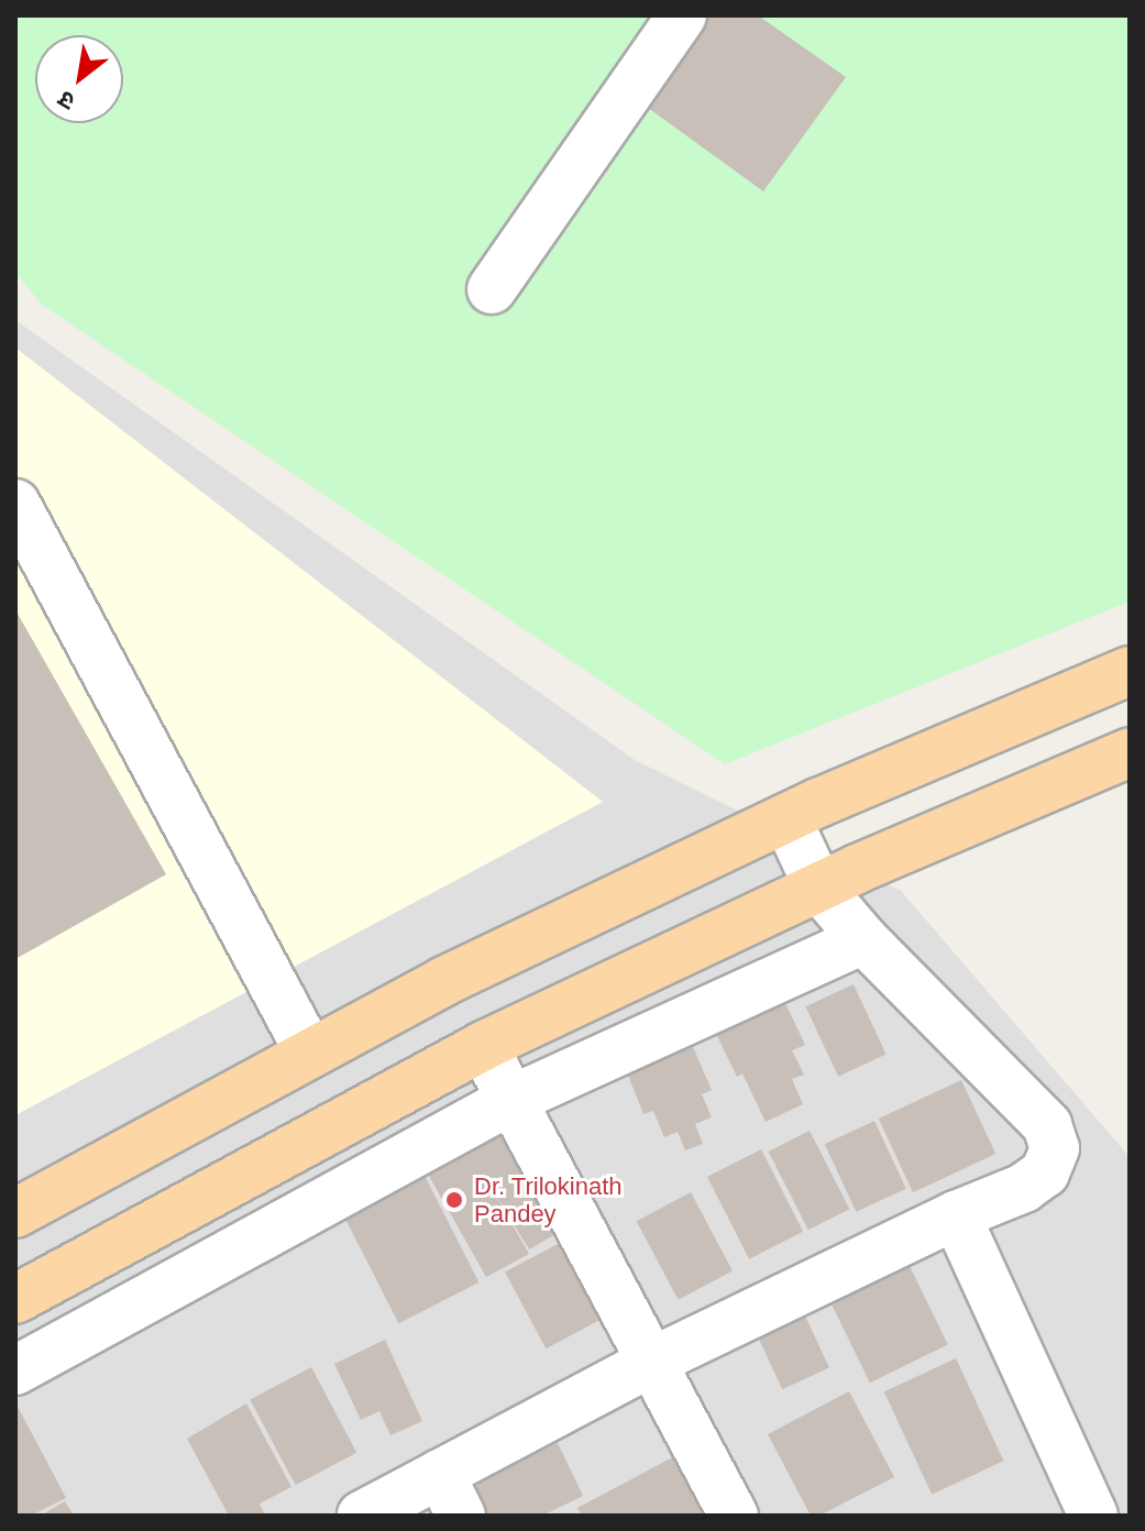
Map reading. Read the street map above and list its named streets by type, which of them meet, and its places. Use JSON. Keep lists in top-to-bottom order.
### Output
{
  "places": ["Dr. Trilokinath Pandey"],
  "north": "bottom left"
}
